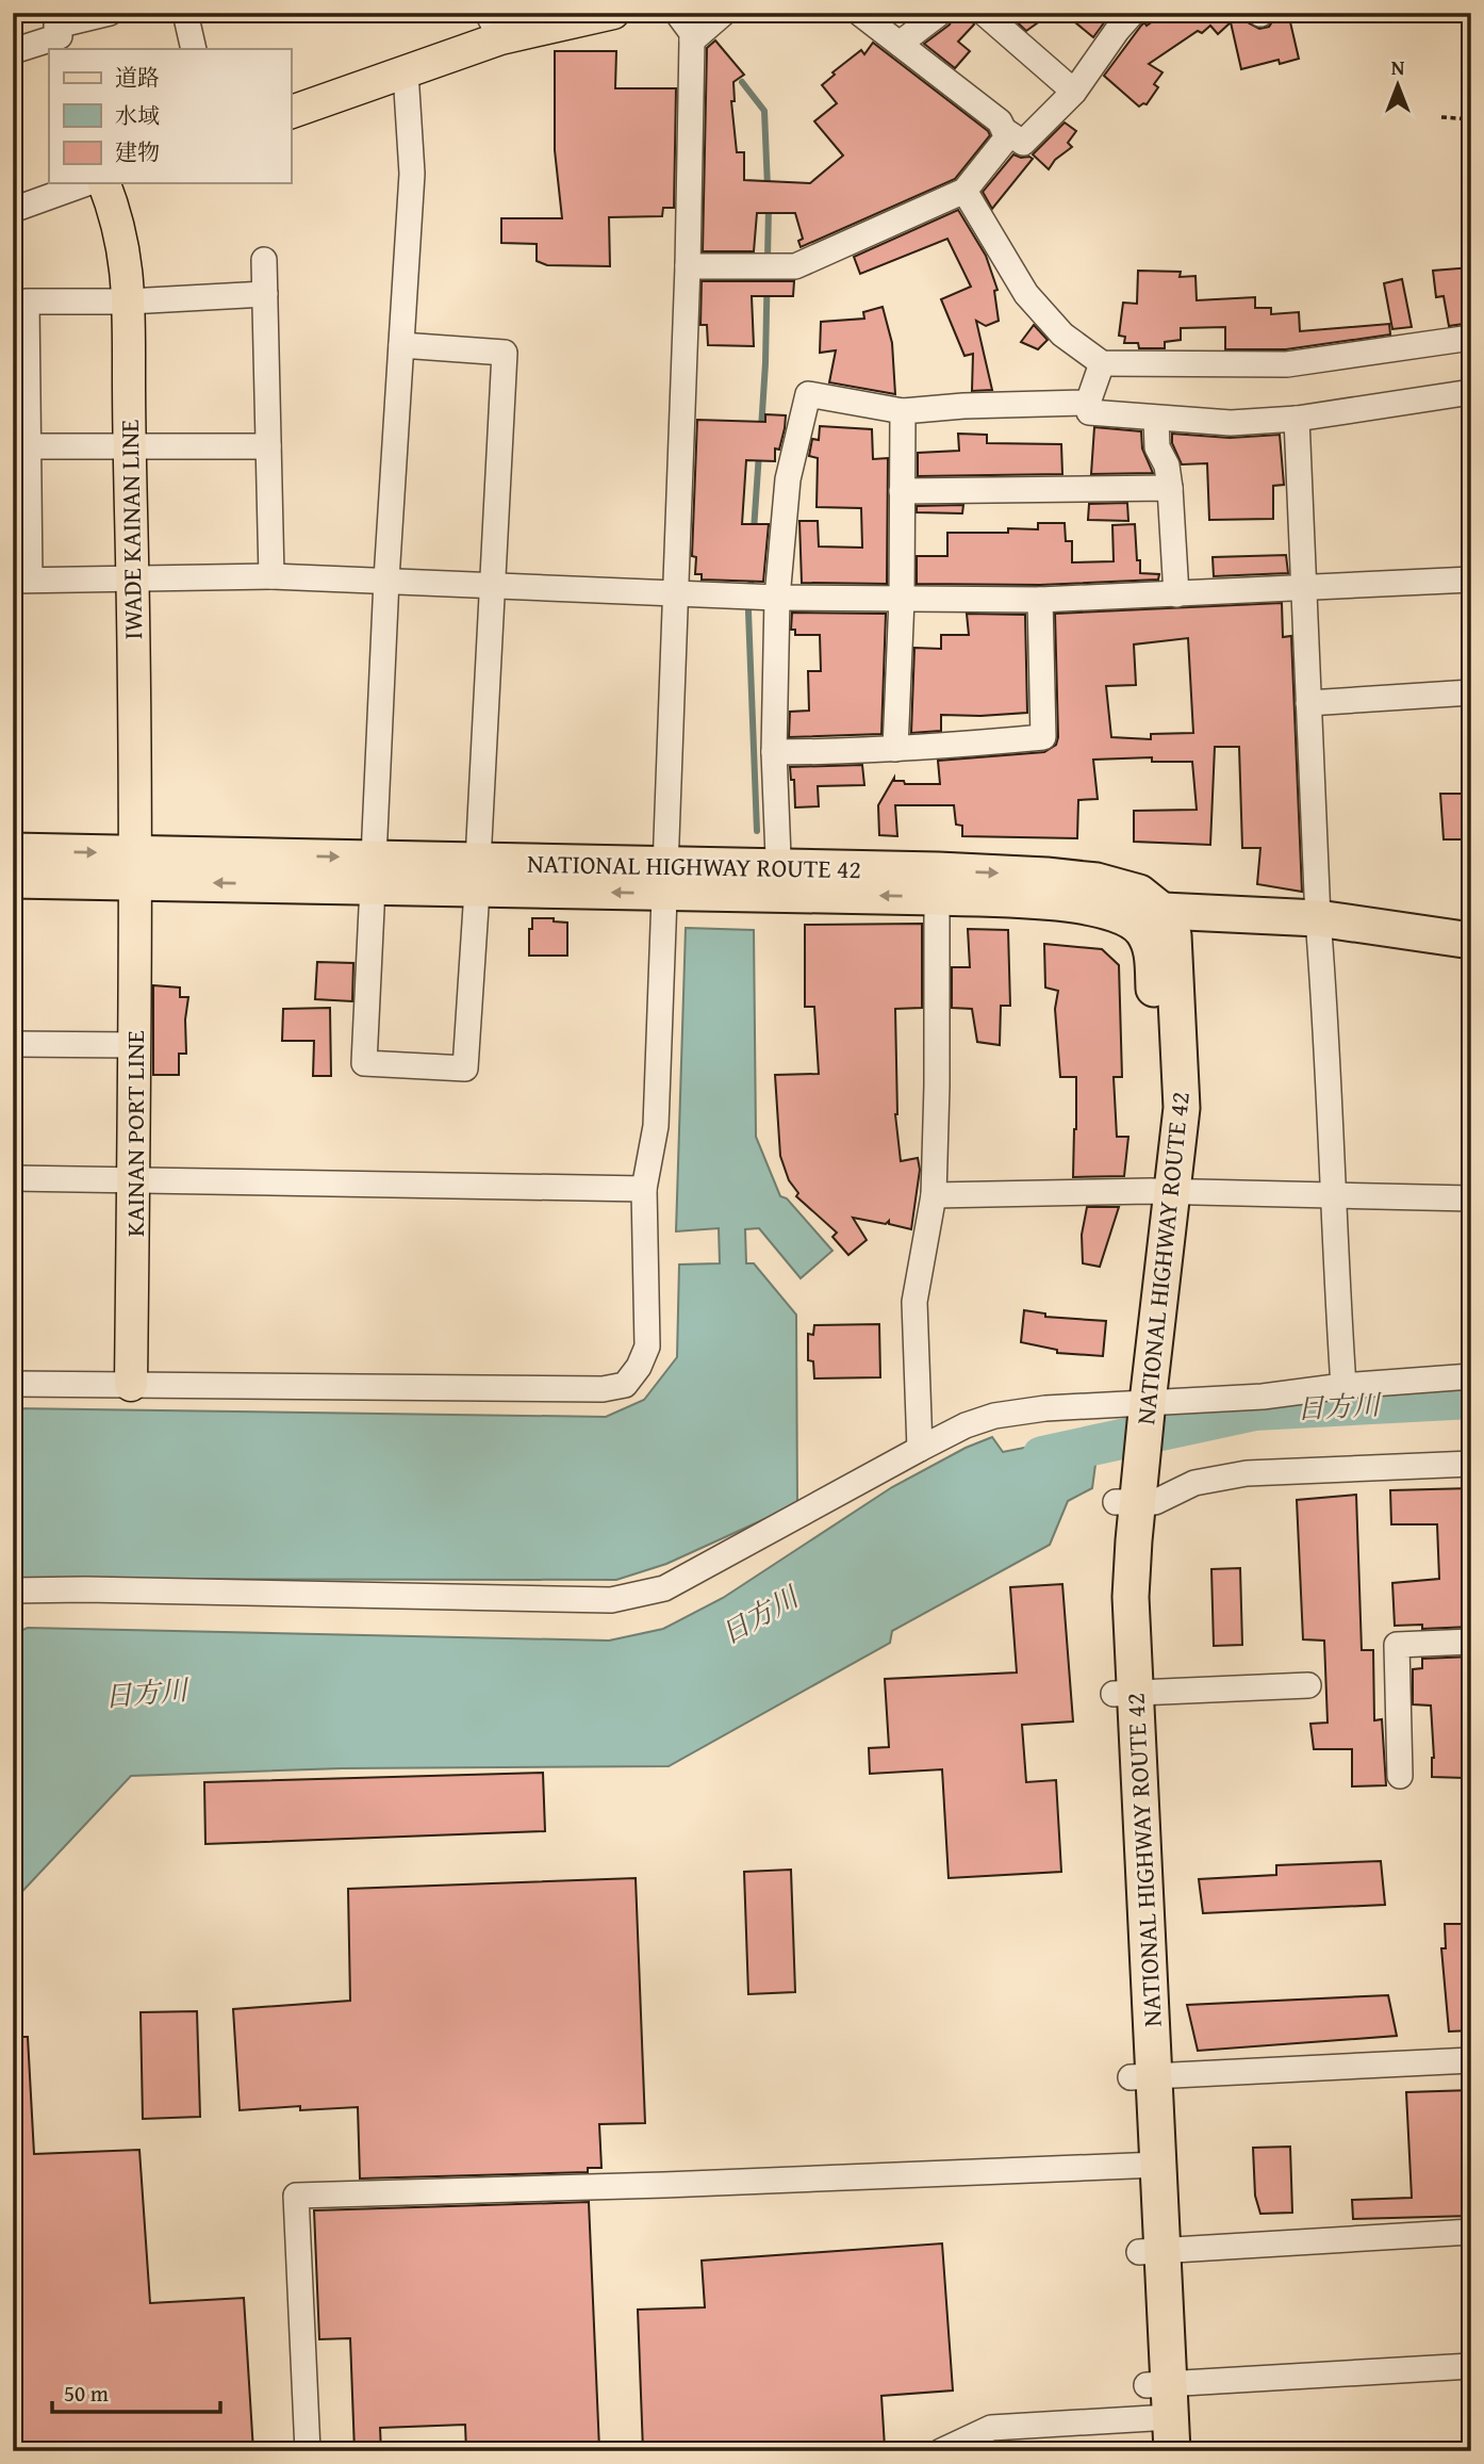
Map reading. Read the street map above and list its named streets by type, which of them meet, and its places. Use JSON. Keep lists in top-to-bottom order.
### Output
{
  "streets": {
    "highway": ["NATIONAL HIGHWAY ROUTE 42"],
    "main road": ["IWADE KAINAN LINE", "KAINAN PORT LINE"]
  },
  "crossings": [
    ["IWADE KAINAN LINE", "NATIONAL HIGHWAY ROUTE 42"],
    ["IWADE KAINAN LINE", "KAINAN PORT LINE"],
    ["NATIONAL HIGHWAY ROUTE 42", "KAINAN PORT LINE"]
  ],
  "water": ["日方川"],
  "legend": ["道路", "水域", "建物"],
  "scale_bar": "50 m",
  "north": "top"
}
